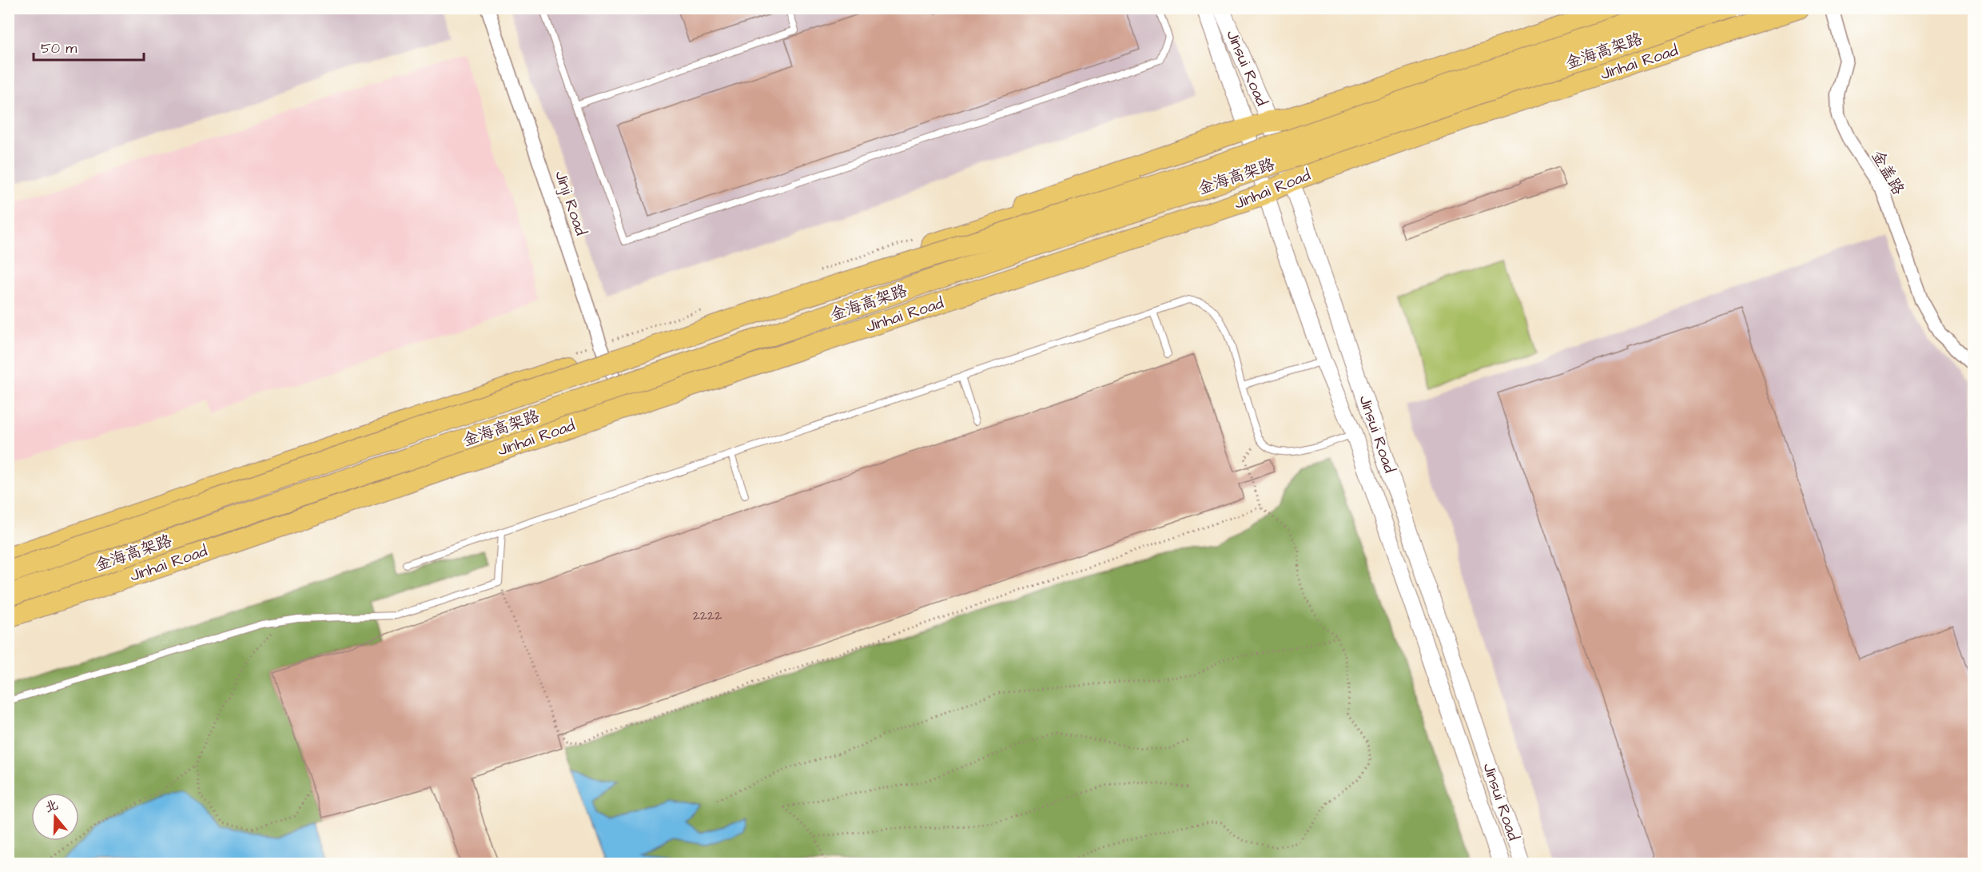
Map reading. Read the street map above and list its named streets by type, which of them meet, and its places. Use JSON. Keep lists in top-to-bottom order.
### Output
{
  "streets": {
    "highway": ["金海高架路"],
    "main road": ["Jinhai Road"],
    "street": ["Jinsui Road", "金盖路", "Jinji Road"]
  },
  "crossings": [
    ["Jinhai Road", "Jinsui Road"],
    ["Jinhai Road", "Jinji Road"]
  ],
  "house_numbers": ["2222"],
  "scale_bar": "50 m",
  "north": "top"
}
